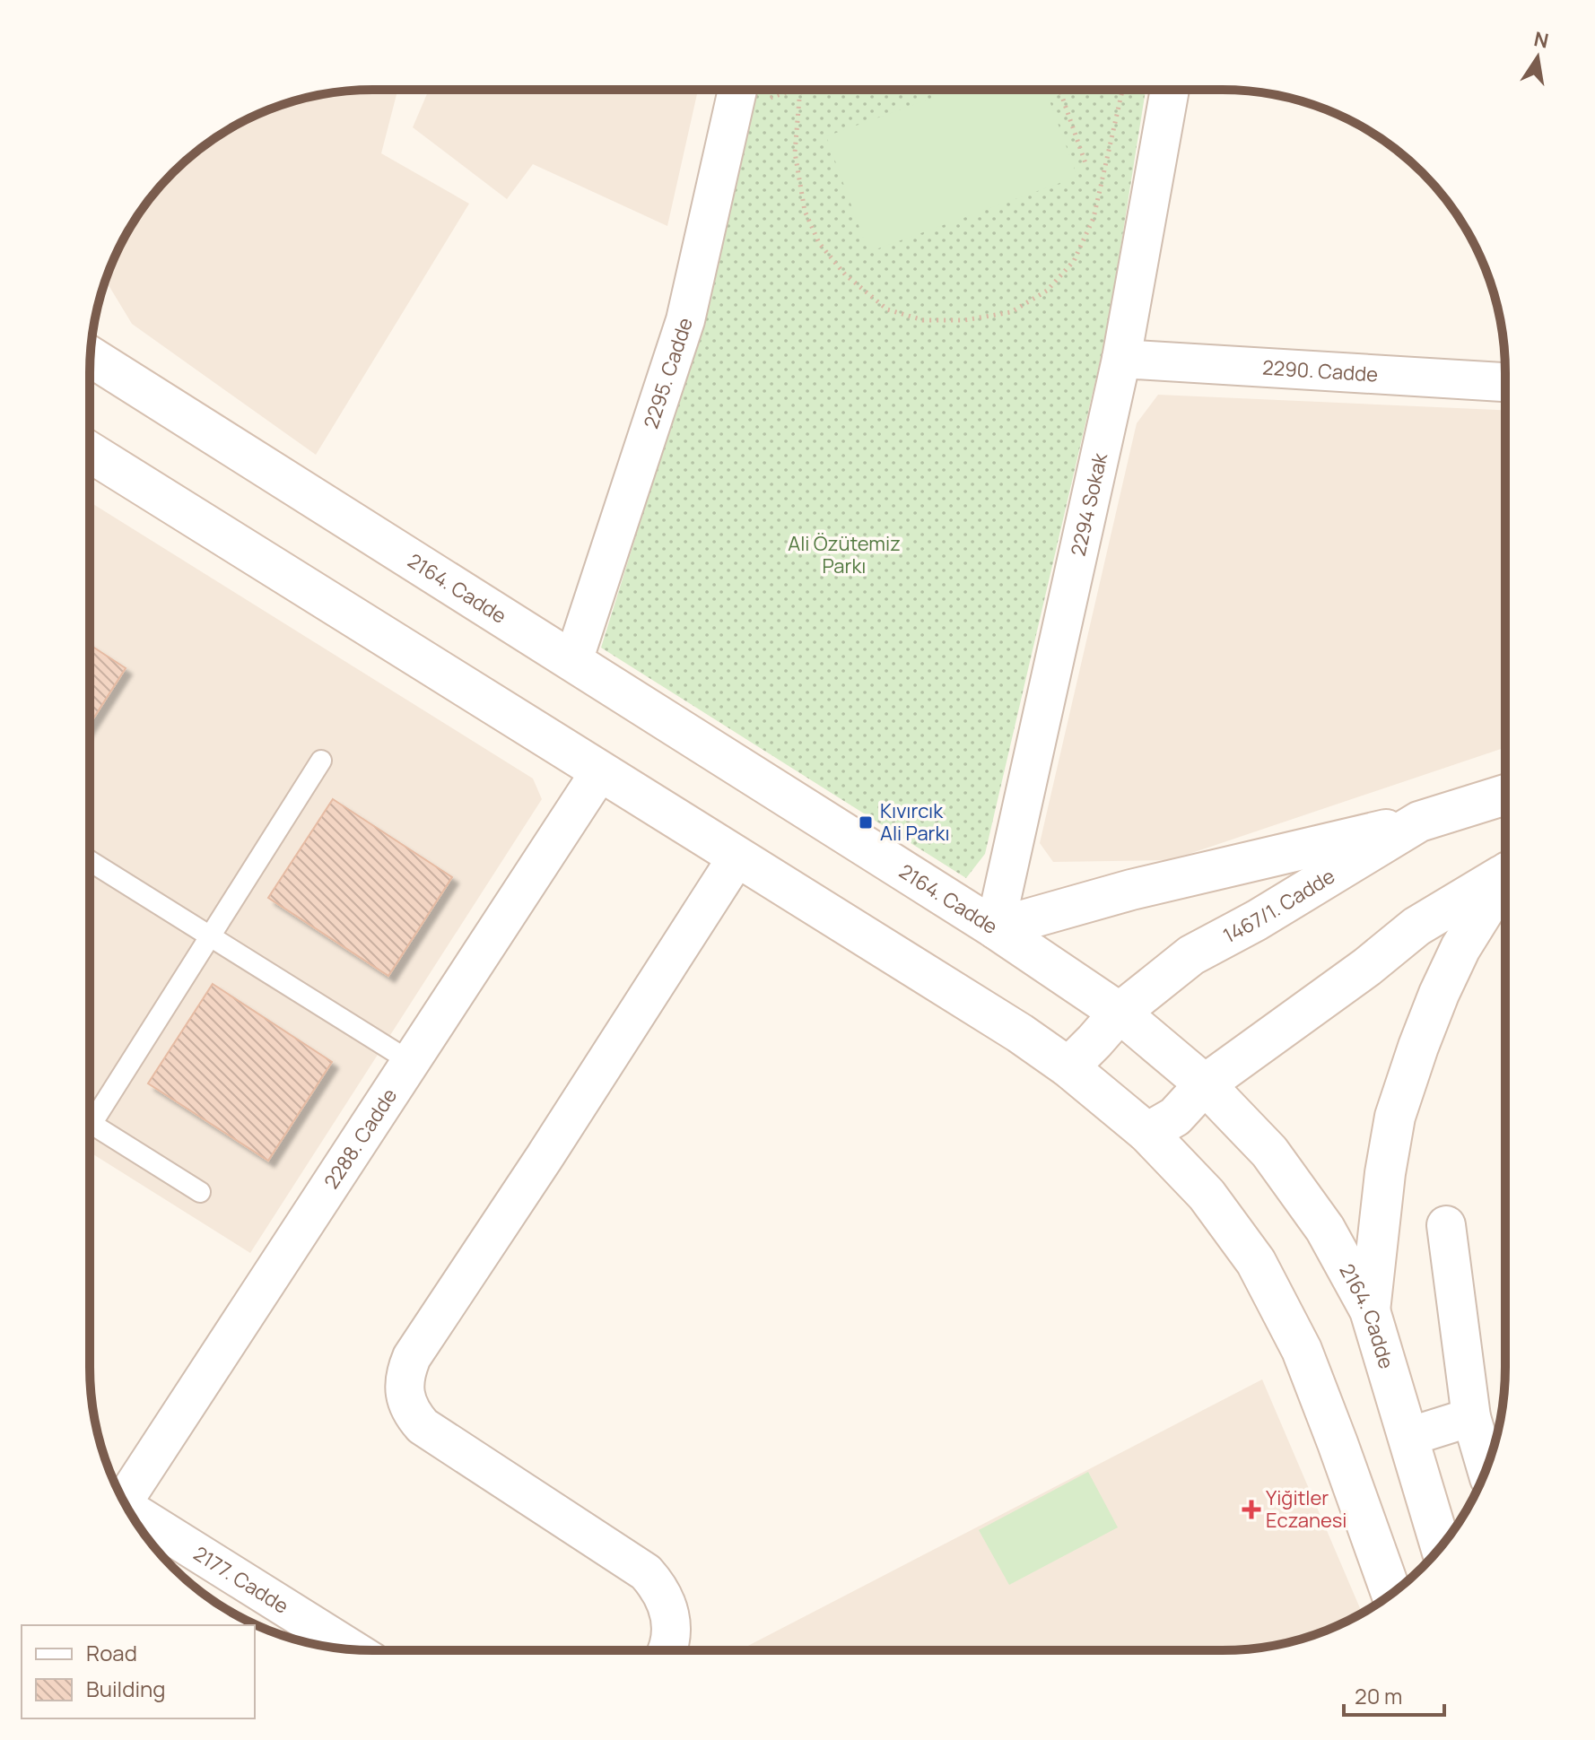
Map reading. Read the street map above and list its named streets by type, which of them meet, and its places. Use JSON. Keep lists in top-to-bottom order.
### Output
{
  "streets": {
    "main road": ["2164. Cadde", "1467/1. Cadde"],
    "street": [
      "2290. Cadde",
      "2295. Cadde",
      "2294 Sokak",
      "2288. Cadde",
      "2177. Cadde"
    ]
  },
  "crossings": [
    ["2290. Cadde", "2294 Sokak"],
    ["2295. Cadde", "2164. Cadde"],
    ["2294 Sokak", "2164. Cadde"],
    ["2164. Cadde", "1467/1. Cadde"]
  ],
  "parks": ["Ali Özütemiz Parkı"],
  "places": {
    "transit": ["Kıvırcık Ali Parkı"],
    "health": ["Yiğitler Eczanesi"]
  },
  "legend": ["Road", "Building"],
  "scale_bar": "20 m",
  "north": "top"
}
